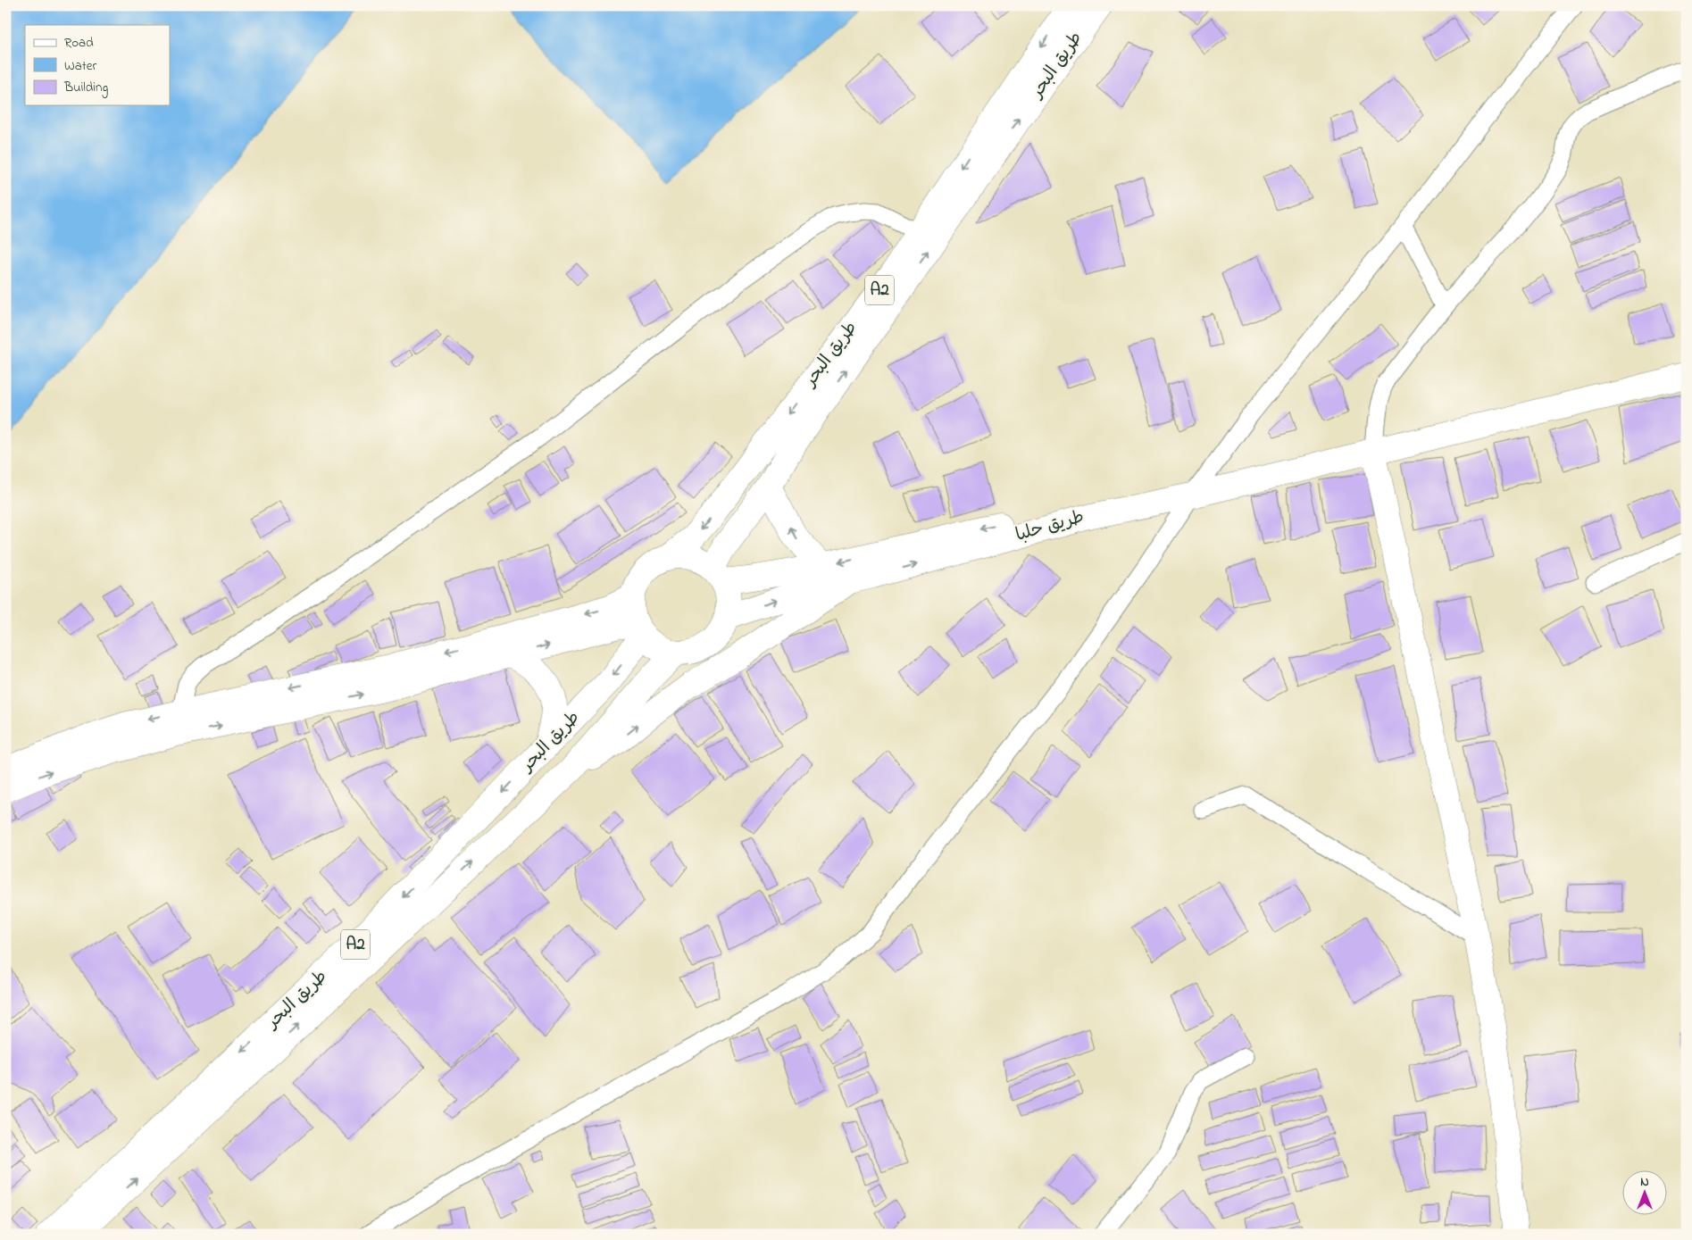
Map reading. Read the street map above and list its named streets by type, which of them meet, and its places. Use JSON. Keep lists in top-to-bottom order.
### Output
{
  "streets": {
    "main road": ["طريق البحر", "A2", "طريق حلبا"]
  },
  "crossings": [
    ["طريق البحر", "A2"],
    ["طريق البحر", "طريق حلبا"],
    ["A2", "طريق حلبا"]
  ],
  "legend": ["Road", "Water", "Building"],
  "north": "top"
}
